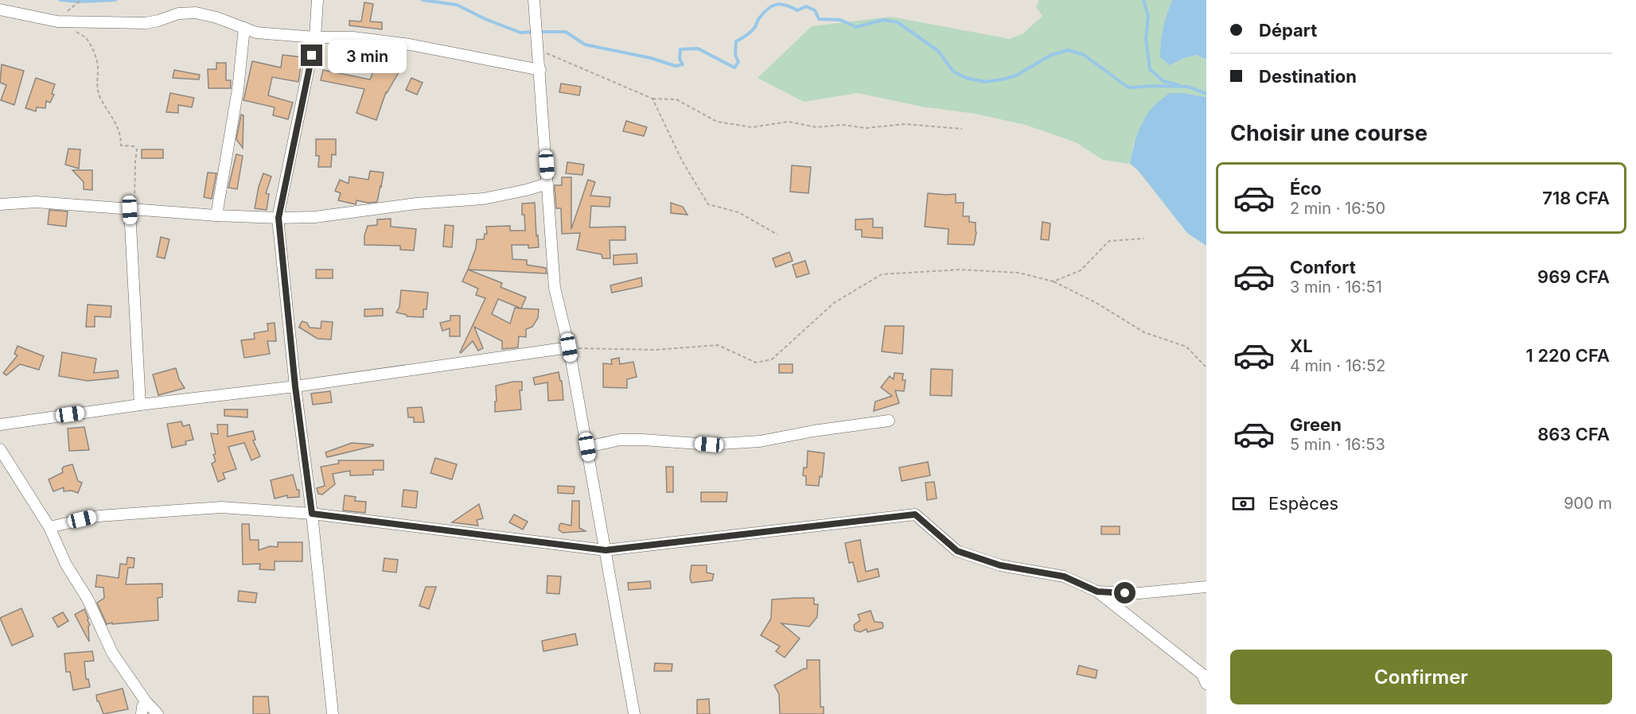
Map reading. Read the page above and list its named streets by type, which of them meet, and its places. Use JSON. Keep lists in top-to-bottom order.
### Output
{
  "page": {
    "banner": ["Départ", "Destination"],
    "bubble": "3 min",
    "heading": "Choisir une course",
    "list": [
      {
        "name": "Éco",
        "note": "2 min · 16:50",
        "value": "718 CFA"
      },
      {
        "name": "Confort",
        "note": "3 min · 16:51",
        "value": "969 CFA"
      },
      {
        "name": "XL",
        "note": "4 min · 16:52",
        "value": "1 220 CFA"
      },
      {
        "name": "Green",
        "note": "5 min · 16:53",
        "value": "863 CFA"
      }
    ],
    "pay": ["Espèces", "900 m"],
    "buttons": "Confirmer"
  }
}
